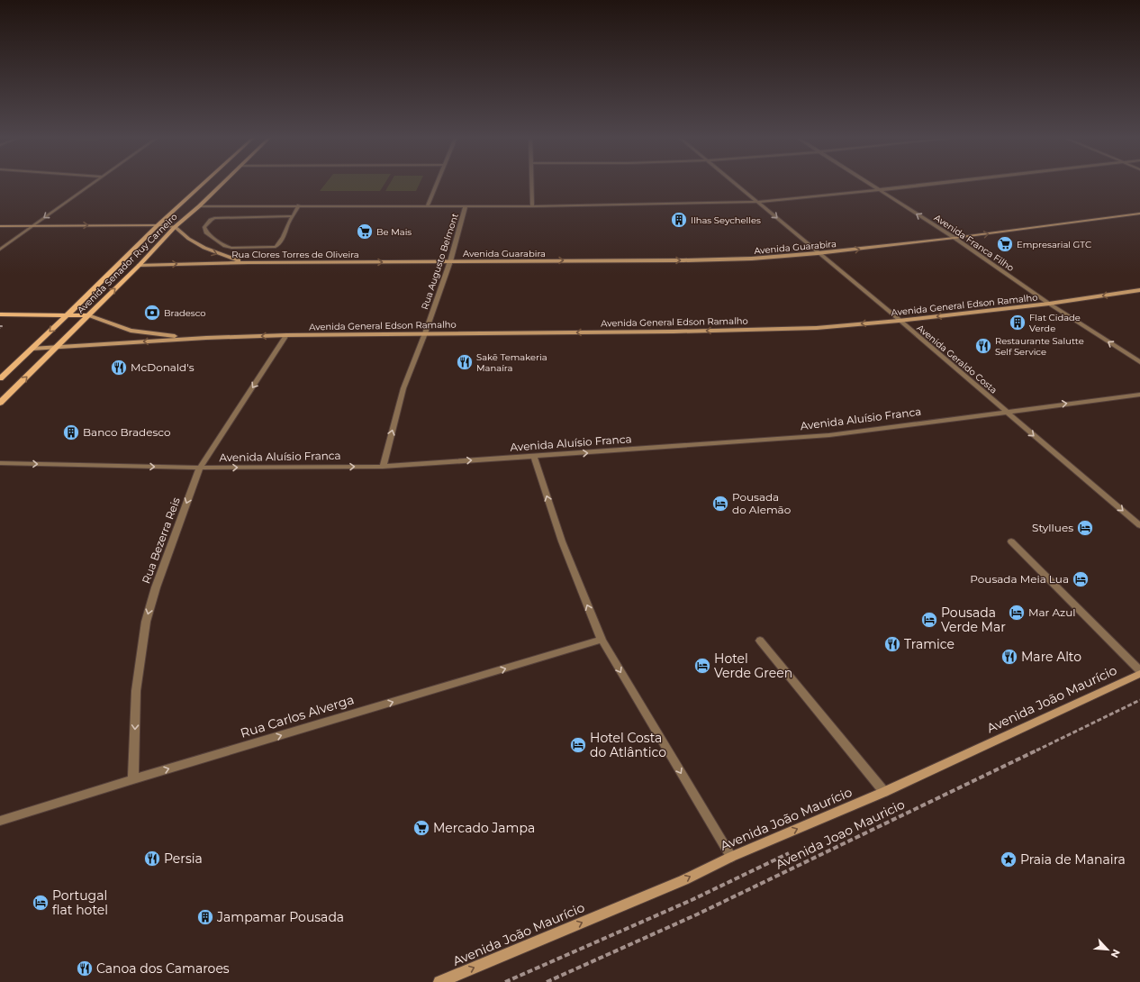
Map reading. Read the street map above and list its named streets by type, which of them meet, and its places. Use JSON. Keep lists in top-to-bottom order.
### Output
{
  "streets": {
    "main road": [
      "Avenida Guarabira",
      "Rua Clores Torres de Oliveira",
      "Avenida Senador Ruy Carneiro",
      "Avenida General Edson Ramalho",
      "Avenida João Maurício"
    ],
    "street": [
      "Avenida Franca Filho",
      "Rua Augusto Belmont",
      "Avenida Geraldo Costa",
      "Avenida Aluísio Franca",
      "Rua Bezerra Reis",
      "Rua Carlos Alverga"
    ],
    "path": ["Avenida Joao Mauricio"]
  },
  "crossings": [
    ["Avenida Franca Filho", "Avenida Guarabira"],
    ["Avenida Franca Filho", "Avenida General Edson Ramalho"],
    ["Avenida Guarabira", "Rua Clores Torres de Oliveira"],
    ["Avenida Guarabira", "Rua Augusto Belmont"],
    ["Avenida Guarabira", "Avenida Geraldo Costa"],
    ["Rua Clores Torres de Oliveira", "Rua Augusto Belmont"],
    ["Rua Clores Torres de Oliveira", "Avenida Senador Ruy Carneiro"],
    ["Rua Augusto Belmont", "Avenida General Edson Ramalho"],
    ["Rua Augusto Belmont", "Avenida Aluísio Franca"],
    ["Avenida Senador Ruy Carneiro", "Avenida General Edson Ramalho"],
    ["Avenida General Edson Ramalho", "Avenida Geraldo Costa"],
    ["Avenida General Edson Ramalho", "Rua Bezerra Reis"],
    ["Avenida Geraldo Costa", "Avenida Aluísio Franca"],
    ["Avenida Aluísio Franca", "Rua Bezerra Reis"],
    ["Rua Bezerra Reis", "Rua Carlos Alverga"]
  ],
  "one_way": [
    "Avenida Franca Filho",
    "Avenida Guarabira",
    "Rua Clores Torres de Oliveira",
    "Rua Augusto Belmont",
    "Avenida General Edson Ramalho",
    "Avenida Geraldo Costa",
    "Avenida Aluísio Franca",
    "Rua Bezerra Reis",
    "Avenida João Maurício",
    "Rua Carlos Alverga"
  ],
  "places": {
    "building": [
      "Ilhas Seychelles",
      "Flat Cidade Verde",
      "Banco Bradesco",
      "Jampamar Pousada"
    ],
    "supermarket": ["Be Mais", "Empresarial GTC", "Mercado Jampa"],
    "bank": ["Bradesco"],
    "restaurant": [
      "Restaurante Salutte Self Service",
      "Sakē Temakeria Manaíra",
      "McDonald's",
      "Tramice",
      "Mare Alto",
      "Persia",
      "Canoa dos Camaroes"
    ],
    "hotel": [
      "Pousada do Alemão",
      "Styllues",
      "Pousada Meia Lua",
      "Mar Azul",
      "Pousada Verde Mar",
      "Hotel Verde Green",
      "Hotel Costa do Atlântico",
      "Portugal flat hotel"
    ],
    "place": ["Praia de Manaira"]
  },
  "north": "bottom right"
}
